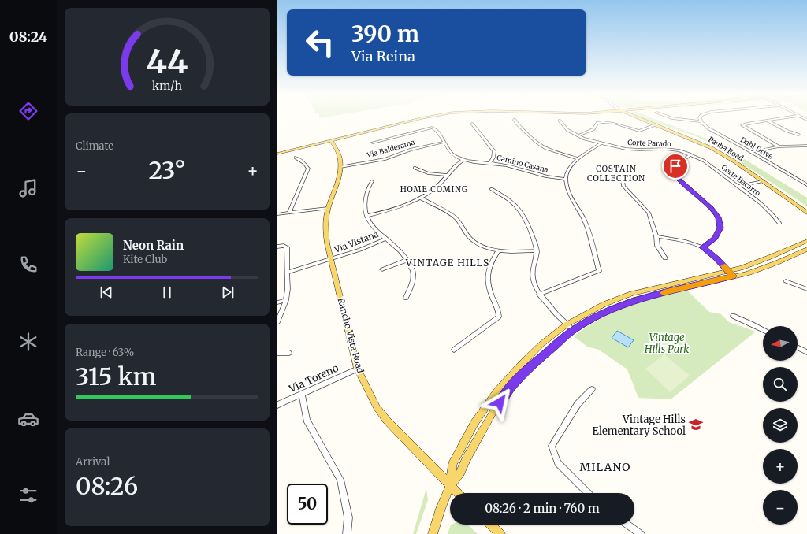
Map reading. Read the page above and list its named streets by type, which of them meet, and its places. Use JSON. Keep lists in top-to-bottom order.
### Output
{
  "streets": {
    "main road": ["Pauba Road", "Rancho Vista Road"],
    "street": [
      "Corte Parado",
      "Dahl Drive",
      "Via Balderama",
      "Camino Casana",
      "Corte Bacarro",
      "Via Vistana",
      "Via Toreno"
    ]
  },
  "crossings": [
    ["Corte Parado", "Corte Bacarro"],
    ["Via Balderama", "Camino Casana"],
    ["Via Balderama", "Rancho Vista Road"],
    ["Via Vistana", "Rancho Vista Road"],
    ["Rancho Vista Road", "Via Toreno"]
  ],
  "districts": [
    "COSTAIN COLLECTION",
    "HOME COMING",
    "VINTAGE HILLS",
    "MILANO"
  ],
  "parks": ["Vintage Hills Park"],
  "places": {
    "school or university": ["Vintage Hills Elementary School"]
  },
  "north": "left",
  "page": {
    "tabs": "08:24",
    "turn": ["390 m", "Via Reina"],
    "tile": [
      "Climate",
      ["Range · 63%", "315 km"],
      ["Arrival", "08:26"]
    ],
    "heat": ["−", "23°", "+"],
    "song": ["Neon Rain", "Kite Club"],
    "map_buttons": ["+", "−"],
    "limit": "50",
    "trip": "08:26 · 2 min · 760 m",
    "gauge": ["44", "km/h"]
  }
}
